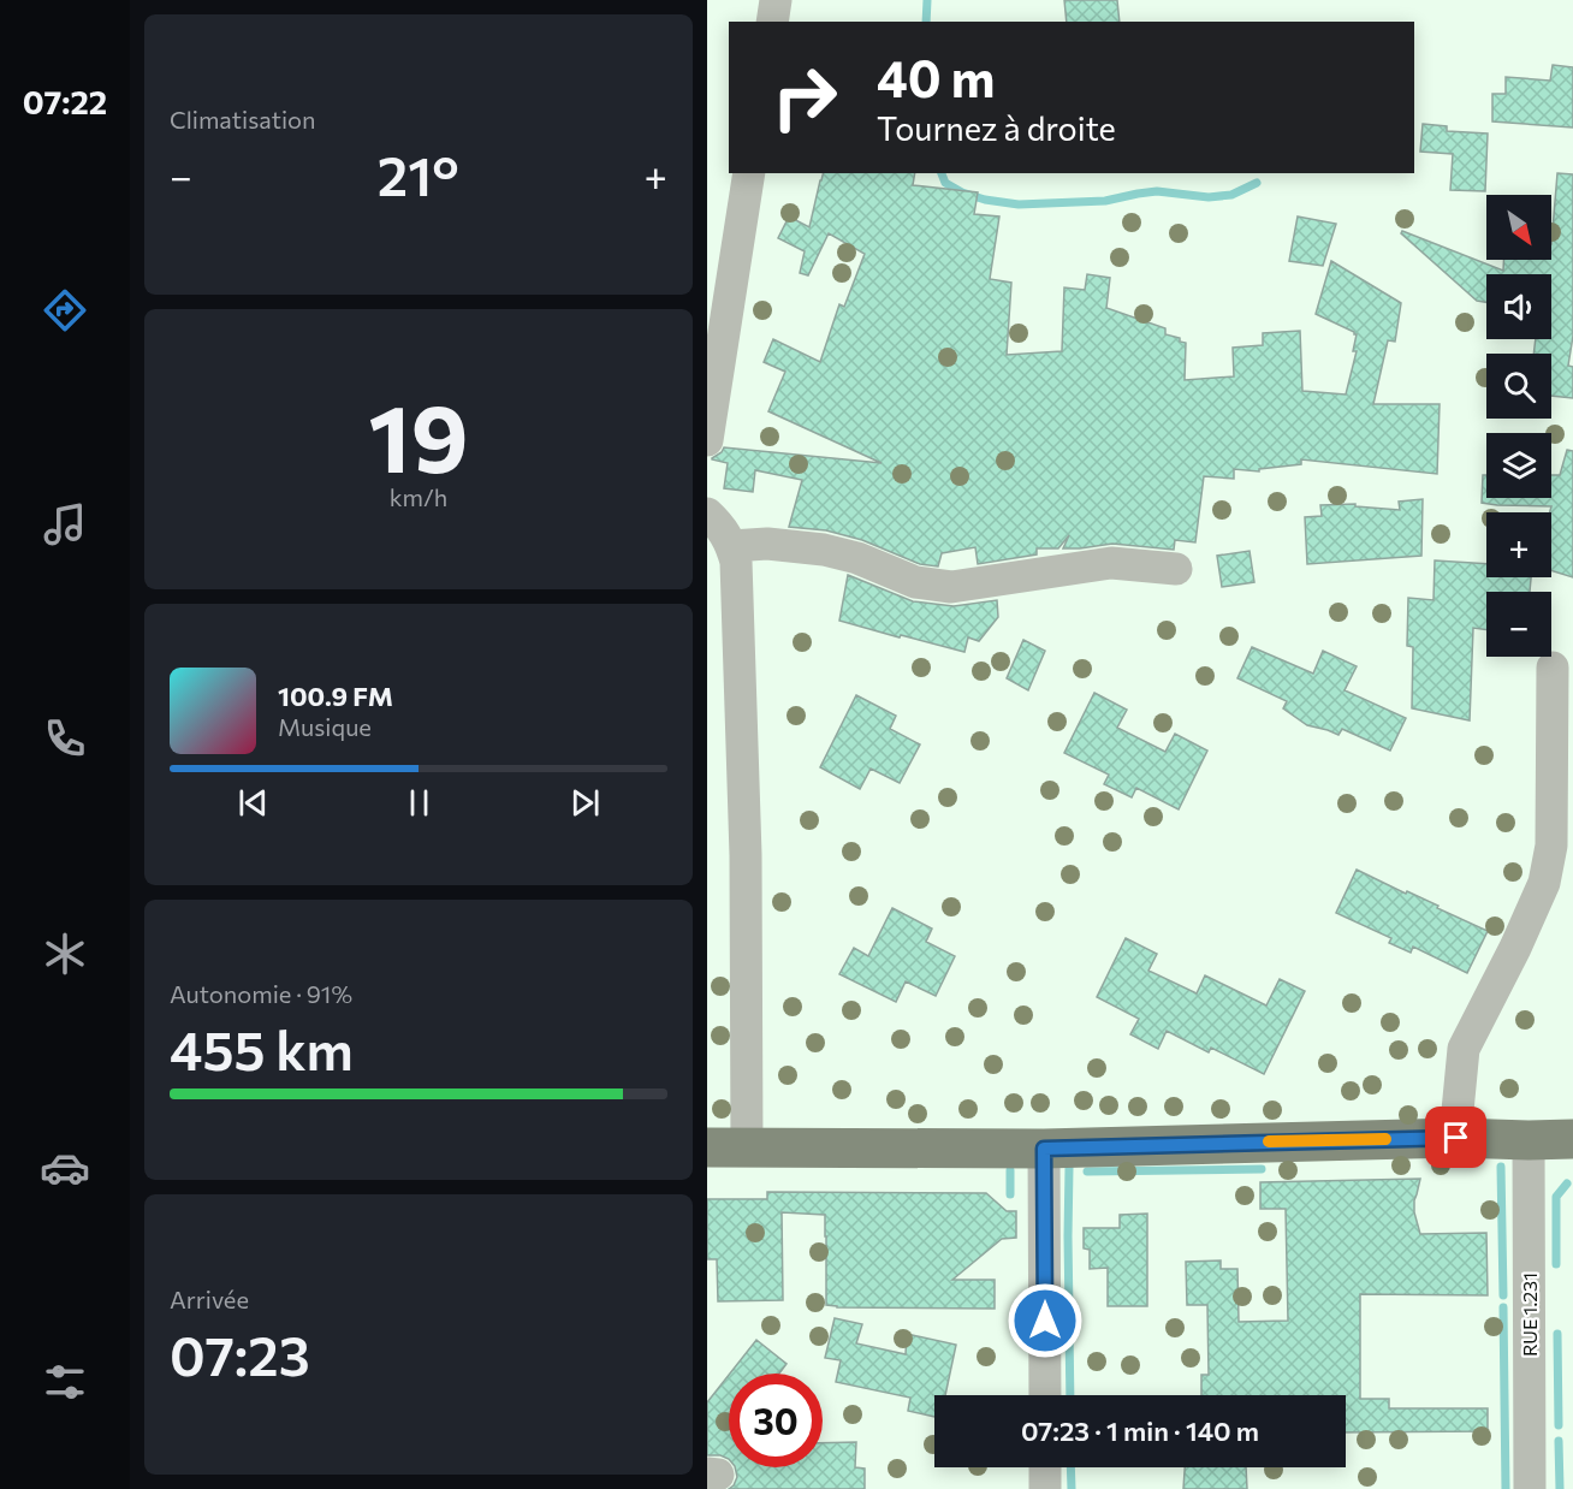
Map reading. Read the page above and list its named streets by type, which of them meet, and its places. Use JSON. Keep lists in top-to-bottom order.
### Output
{
  "streets": {
    "street": ["RUE 1.231"]
  },
  "north": "bottom right",
  "page": {
    "tabs": "07:22",
    "tile": [
      "Climatisation",
      ["19", "km/h"],
      ["Autonomie · 91%", "455 km"],
      ["Arrivée", "07:23"]
    ],
    "turn": ["40 m", "Tournez à droite"],
    "heat": ["−", "21°", "+"],
    "map_buttons": ["+", "−"],
    "song": ["100.9 FM", "Musique"],
    "limit": "30",
    "trip": "07:23 · 1 min · 140 m"
  }
}
